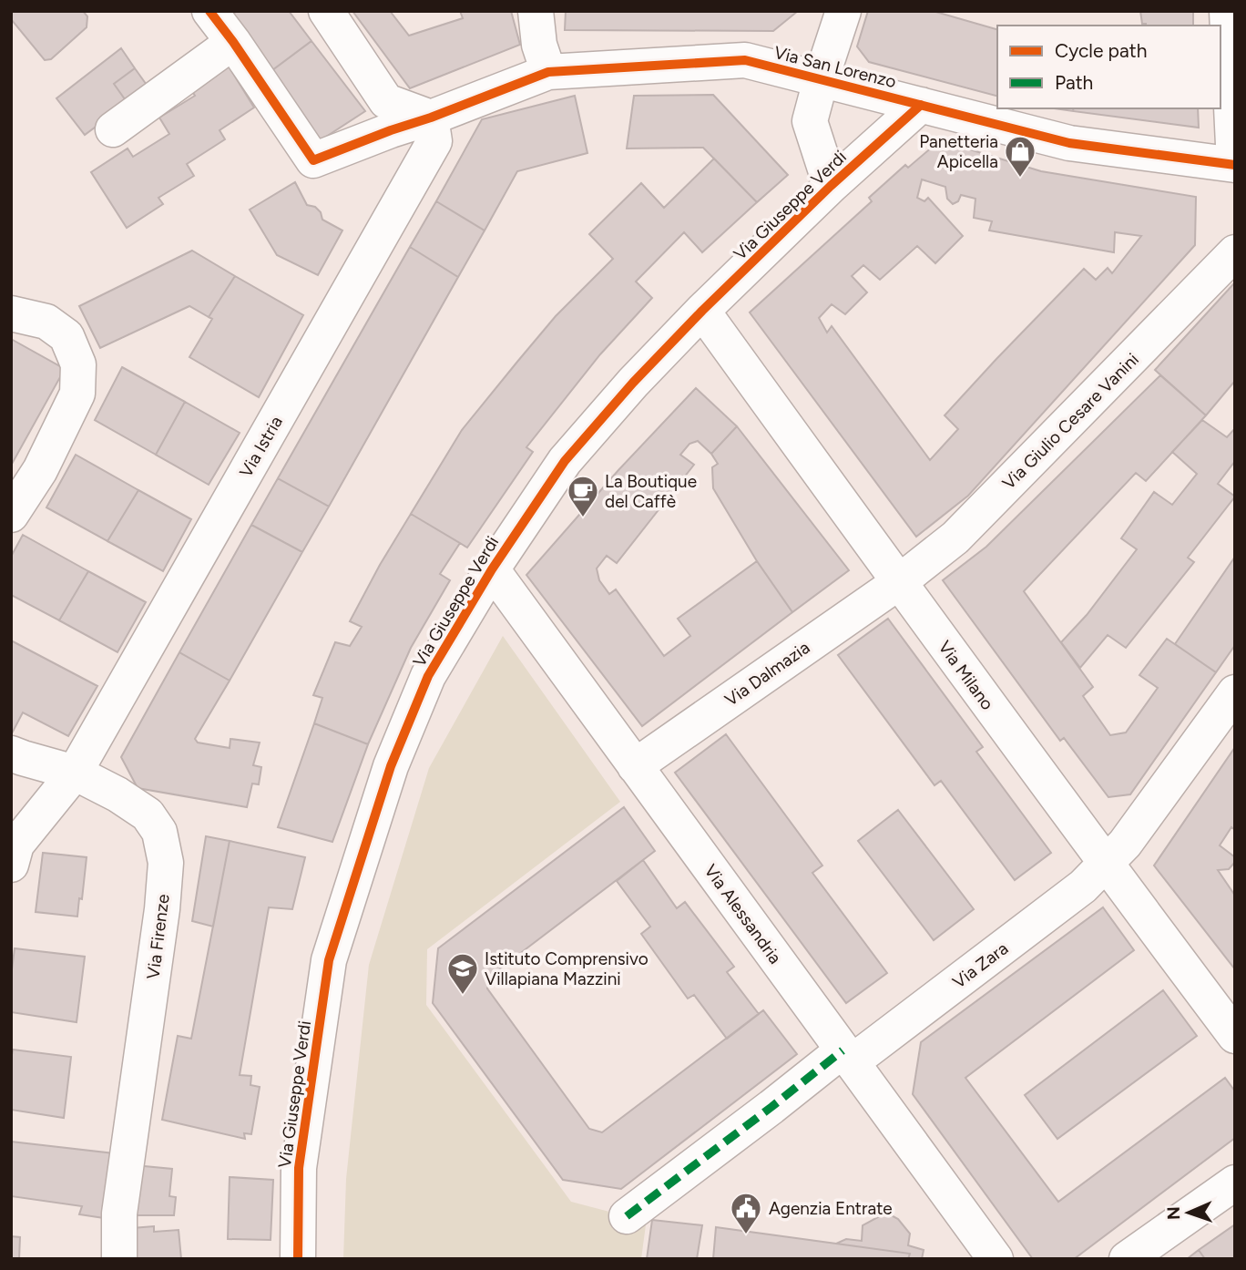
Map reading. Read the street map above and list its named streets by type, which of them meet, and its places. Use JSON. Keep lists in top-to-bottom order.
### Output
{
  "streets": {
    "street": [
      "Via San Lorenzo",
      "Via Giuseppe Verdi",
      "Via Giulio Cesare Vanini",
      "Via Istria",
      "Via Dalmazia",
      "Via Milano",
      "Via Alessandria",
      "Via Firenze",
      "Via Zara"
    ]
  },
  "crossings": [
    ["Via San Lorenzo", "Via Giuseppe Verdi"],
    ["Via San Lorenzo", "Via Istria"],
    ["Via Giuseppe Verdi", "Via Milano"],
    ["Via Giuseppe Verdi", "Via Alessandria"],
    ["Via Giulio Cesare Vanini", "Via Dalmazia"],
    ["Via Giulio Cesare Vanini", "Via Milano"],
    ["Via Istria", "Via Firenze"],
    ["Via Dalmazia", "Via Milano"],
    ["Via Dalmazia", "Via Alessandria"],
    ["Via Milano", "Via Zara"],
    ["Via Alessandria", "Via Zara"]
  ],
  "places": {
    "shop": ["Panetteria Apicella"],
    "cafe": ["La Boutique del Caffè"],
    "school or university": ["Istituto Comprensivo Villapiana Mazzini"],
    "public building": ["Agenzia Entrate"]
  },
  "legend": ["Cycle path", "Path"],
  "north": "left"
}
